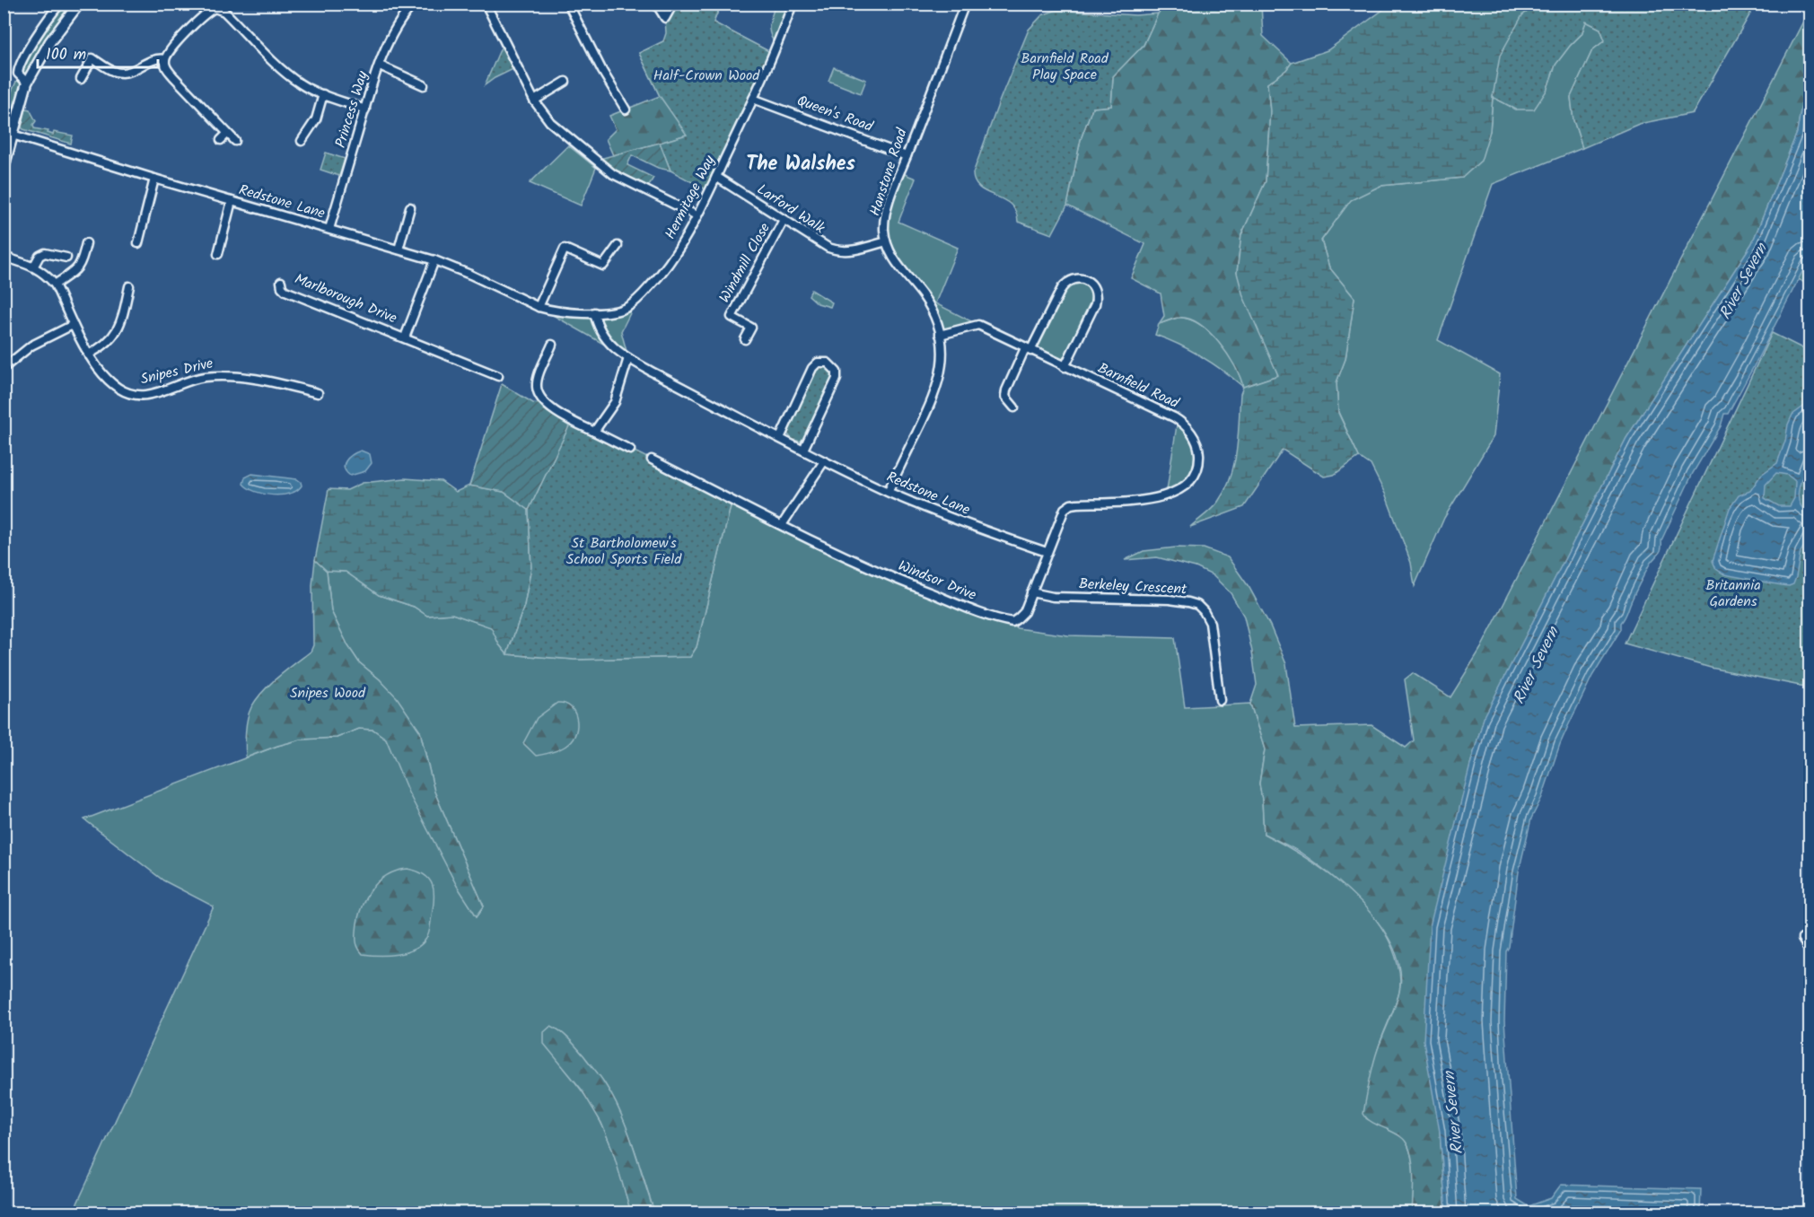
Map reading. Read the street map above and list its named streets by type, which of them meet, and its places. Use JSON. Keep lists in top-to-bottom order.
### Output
{
  "streets": {
    "street": [
      "Princess Way",
      "Queen's Road",
      "Hanstone Road",
      "Hermitage Way",
      "Redstone Lane",
      "Larford Walk",
      "Windmill Close",
      "Marlborough Drive",
      "Snipes Drive",
      "Barnfield Road",
      "Windsor Drive",
      "Berkeley Crescent"
    ]
  },
  "crossings": [
    ["Princess Way", "Redstone Lane"],
    ["Queen's Road", "Hanstone Road"],
    ["Queen's Road", "Hermitage Way"],
    ["Hanstone Road", "Redstone Lane"],
    ["Hanstone Road", "Larford Walk"],
    ["Hanstone Road", "Barnfield Road"],
    ["Hermitage Way", "Redstone Lane"],
    ["Hermitage Way", "Larford Walk"],
    ["Redstone Lane", "Marlborough Drive"],
    ["Redstone Lane", "Barnfield Road"],
    ["Redstone Lane", "Windsor Drive"],
    ["Larford Walk", "Windmill Close"],
    ["Barnfield Road", "Windsor Drive"],
    ["Windsor Drive", "Berkeley Crescent"]
  ],
  "districts": ["The Walshes"],
  "water": ["River Severn"],
  "parks": [
    "Barnfield Road Play Space",
    "Half-Crown Wood",
    "St Bartholomew's School Sports Field",
    "Britannia Gardens",
    "Snipes Wood"
  ],
  "scale_bar": "100 m"
}
